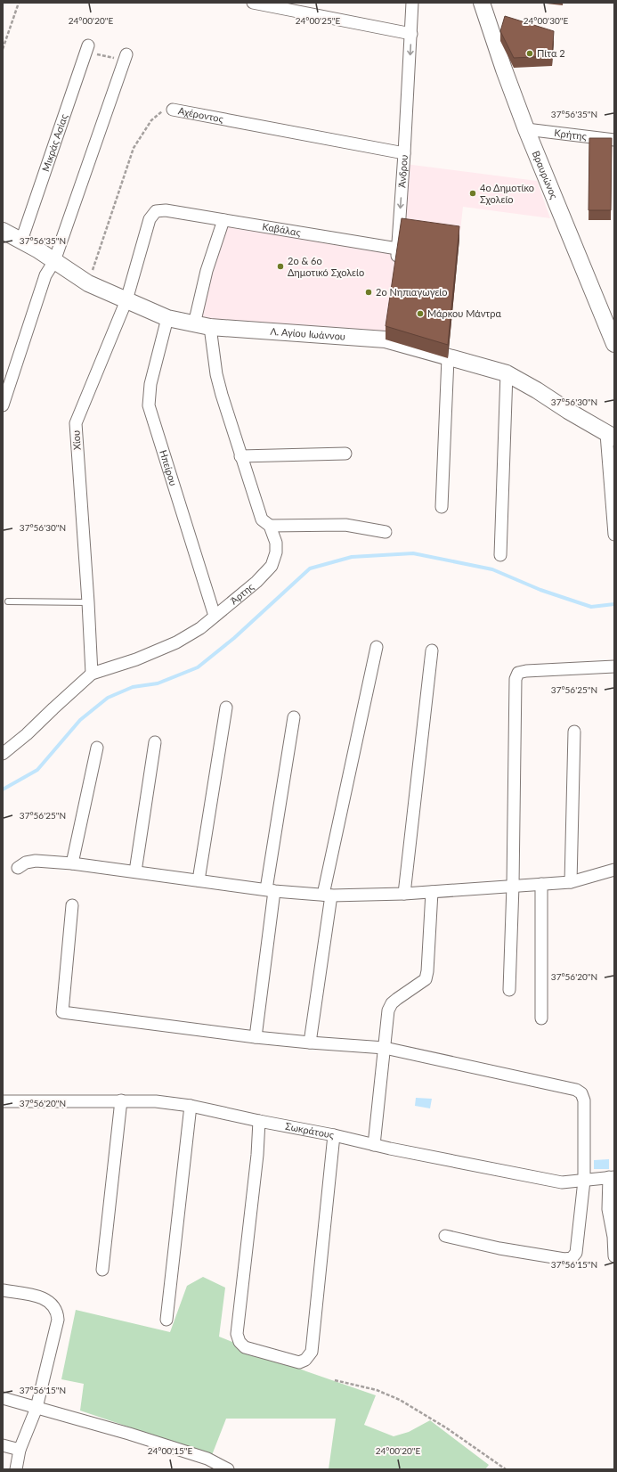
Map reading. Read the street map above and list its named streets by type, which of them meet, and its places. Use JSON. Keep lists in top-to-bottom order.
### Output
{
  "streets": {
    "street": [
      "Αχέροντος",
      "Κρήτης",
      "Μικράς Ασίας",
      "Άνδρου",
      "Βραυρώνος",
      "Καβάλας",
      "Λ. Αγίου Ιωάννου",
      "Χίου",
      "Ηπείρου",
      "Άρτης",
      "Σωκράτους"
    ]
  },
  "crossings": [
    ["Αχέροντος", "Άνδρου"],
    ["Αχέροντος", "Λ. Αγίου Ιωάννου"],
    ["Κρήτης", "Βραυρώνος"],
    ["Μικράς Ασίας", "Λ. Αγίου Ιωάννου"],
    ["Άνδρου", "Καβάλας"],
    ["Καβάλας", "Χίου"],
    ["Λ. Αγίου Ιωάννου", "Χίου"],
    ["Λ. Αγίου Ιωάννου", "Ηπείρου"],
    ["Λ. Αγίου Ιωάννου", "Άρτης"],
    ["Χίου", "Άρτης"],
    ["Ηπείρου", "Άρτης"]
  ],
  "one_way": ["Άνδρου"],
  "places": [
    "Πίτα 2",
    "4ο Δημοτίκο Σχολείο",
    "2ο & 6ο Δημοτικό Σχολείο",
    "2ο Νηπιαγωγείο",
    "Μάρκου Μάντρα"
  ],
  "coordinates": [
    "24°00'20\"E",
    "24°00'25\"E",
    "24°00'30\"E",
    "37°56'35\"N",
    "37°56'30\"N",
    "37°56'25\"N",
    "37°56'20\"N",
    "37°56'15\"N",
    "24°00'15\"E"
  ]
}
